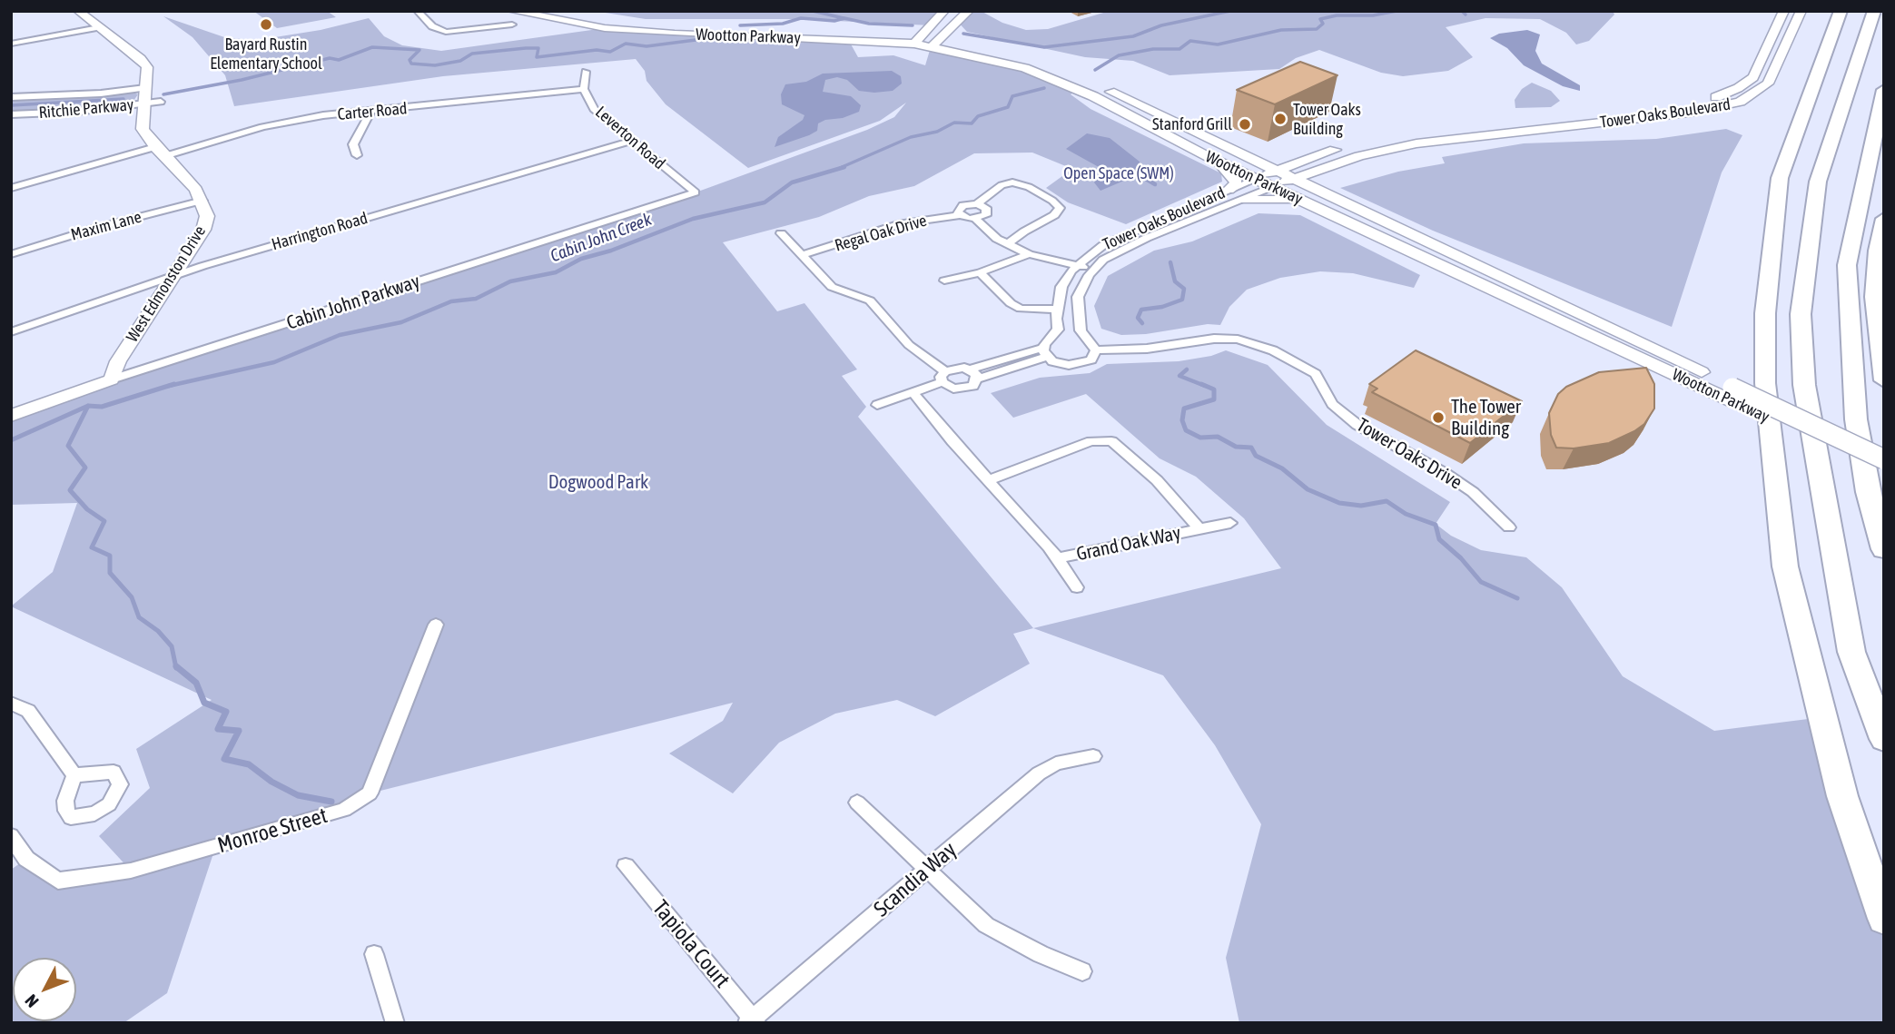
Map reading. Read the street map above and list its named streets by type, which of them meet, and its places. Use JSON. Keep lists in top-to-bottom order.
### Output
{
  "streets": {
    "main road": [
      "Wootton Parkway",
      "Tower Oaks Boulevard",
      "West Edmonston Drive",
      "Cabin John Parkway"
    ],
    "street": [
      "Ritchie Parkway",
      "Carter Road",
      "Leverton Road",
      "Maxim Lane",
      "Harrington Road",
      "Regal Oak Drive",
      "Tower Oaks Drive",
      "Grand Oak Way",
      "Monroe Street",
      "Scandia Way",
      "Tapiola Court"
    ]
  },
  "crossings": [
    ["Wootton Parkway", "Tower Oaks Boulevard"],
    ["Ritchie Parkway", "West Edmonston Drive"],
    ["Carter Road", "Leverton Road"],
    ["Carter Road", "West Edmonston Drive"],
    ["Tower Oaks Boulevard", "Tower Oaks Drive"],
    ["Leverton Road", "Harrington Road"],
    ["Leverton Road", "Cabin John Parkway"],
    ["Maxim Lane", "West Edmonston Drive"],
    ["Harrington Road", "West Edmonston Drive"],
    ["West Edmonston Drive", "Cabin John Parkway"],
    ["Scandia Way", "Tapiola Court"]
  ],
  "water": ["Cabin John Creek"],
  "parks": ["Open Space (SWM)", "Dogwood Park"],
  "places": [
    "Bayard Rustin Elementary School",
    "Tower Oaks Building",
    "Stanford Grill",
    "The Tower Building"
  ],
  "north": "bottom left"
}
